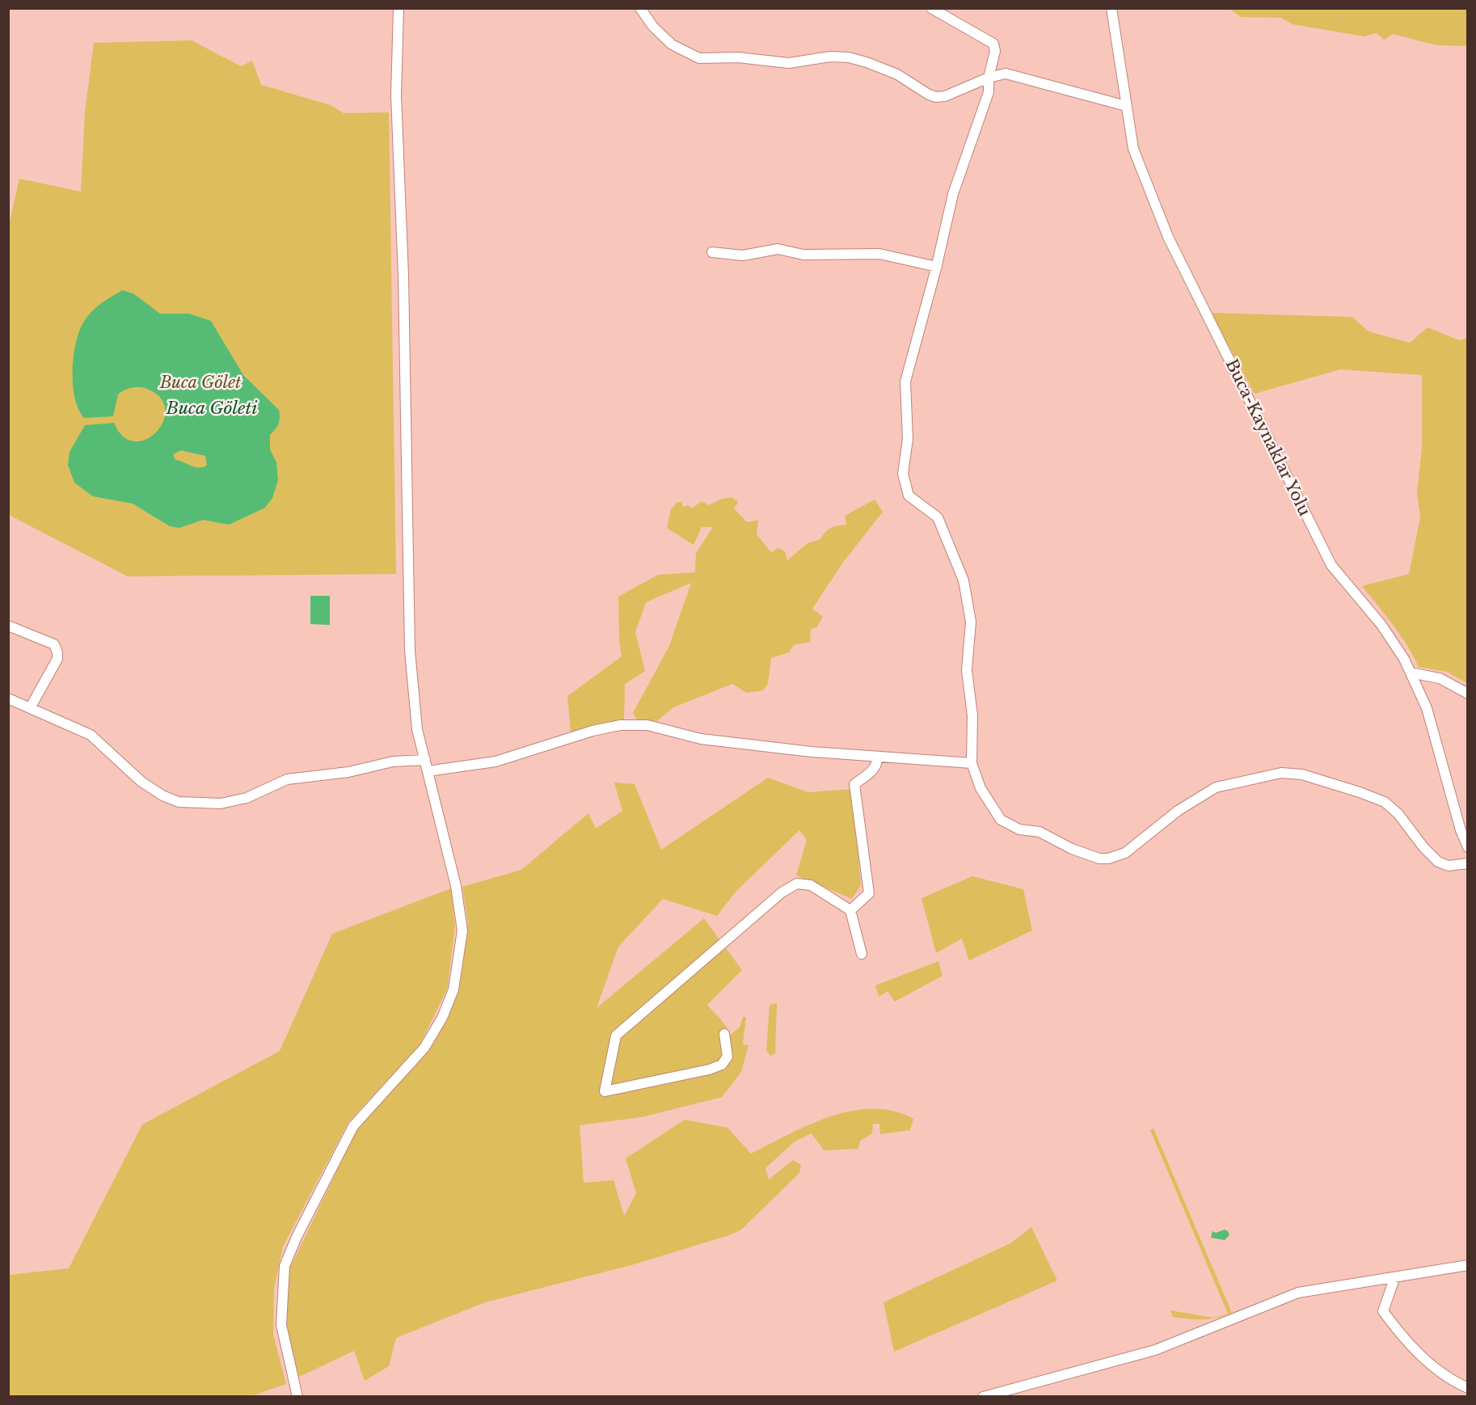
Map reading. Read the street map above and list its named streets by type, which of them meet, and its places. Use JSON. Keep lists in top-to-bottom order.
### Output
{
  "streets": {
    "street": ["Buca-Kaynaklar Yolu"]
  },
  "water": ["Buca Göleti"],
  "parks": ["Buca Gölet"]
}
